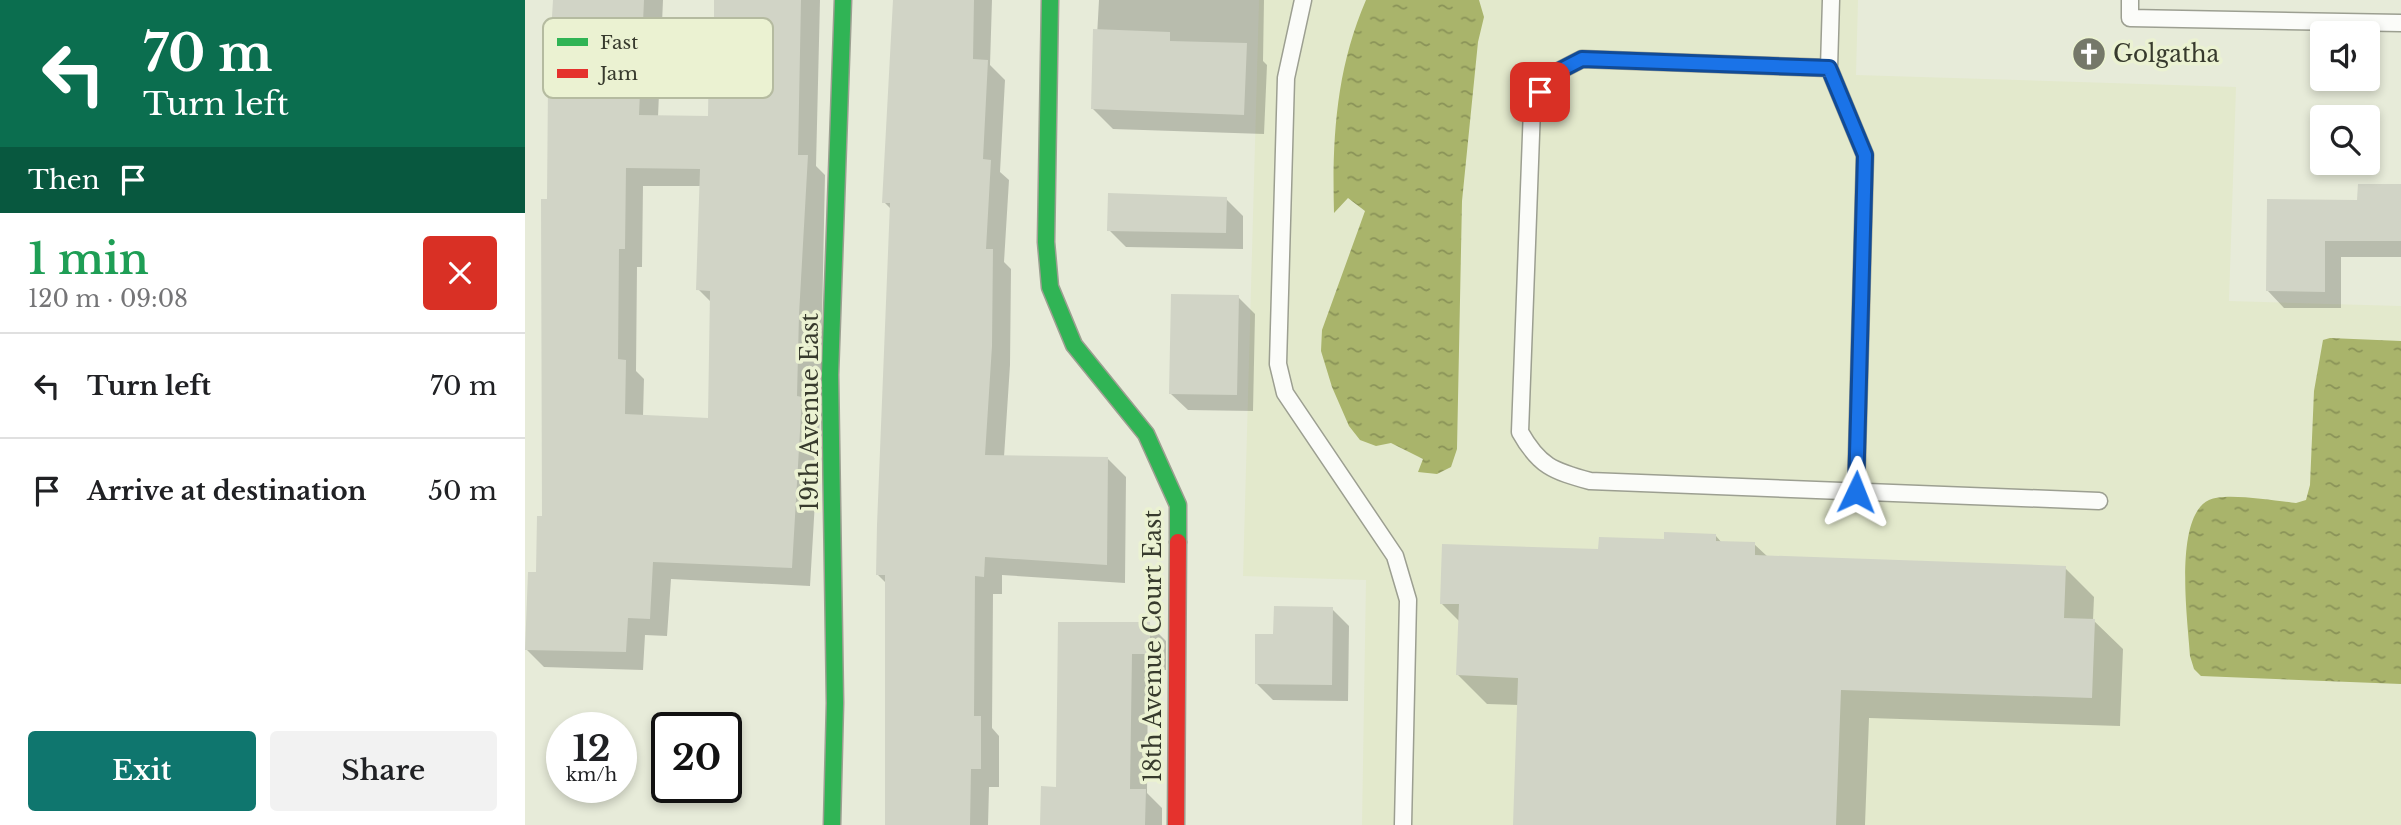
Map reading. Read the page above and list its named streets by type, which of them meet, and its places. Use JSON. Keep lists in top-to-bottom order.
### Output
{
  "streets": {
    "street": ["19th Avenue East", "18th Avenue Court East"]
  },
  "places": {
    "church": ["Golgatha"]
  },
  "legend": ["Fast", "Jam"],
  "page": {
    "turn": ["70 m", "Turn left"],
    "then": "Then",
    "heading": ["1 min", "120 m · 09:08"],
    "list": [
      {
        "name": "Turn left",
        "value": "70 m"
      },
      {
        "name": "Arrive at destination",
        "value": "50 m"
      }
    ],
    "speed": "12 km/h",
    "limit": "20",
    "buttons": ["Exit", "Share"]
  }
}
